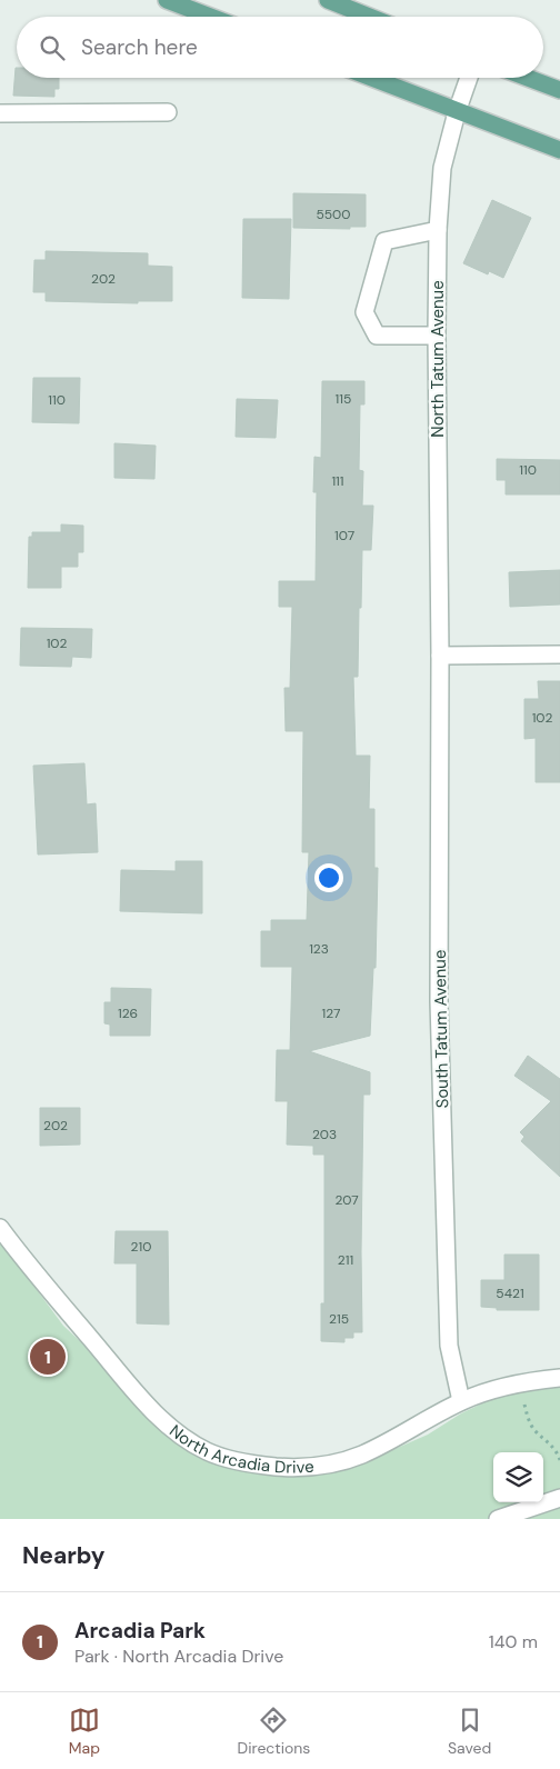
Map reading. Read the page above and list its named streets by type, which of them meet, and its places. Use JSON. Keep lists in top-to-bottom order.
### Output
{
  "streets": {
    "street": ["North Tatum Avenue", "South Tatum Avenue", "North Arcadia Drive"]
  },
  "crossings": [
    ["North Tatum Avenue", "South Tatum Avenue"],
    ["South Tatum Avenue", "North Arcadia Drive"]
  ],
  "house_numbers": [
    "5500",
    "202",
    "115",
    "110",
    "110",
    "111",
    "107",
    "102",
    "102",
    "123",
    "126",
    "127",
    "202",
    "203",
    "207",
    "210",
    "211",
    "5421",
    "215"
  ],
  "page": {
    "search": "Search here",
    "pins": "1",
    "heading": "Nearby",
    "list": [
      {
        "mark": "1",
        "name": "Arcadia Park",
        "note": "Park · North Arcadia Drive",
        "value": "140 m"
      }
    ],
    "nav": ["Map", "Directions", "Saved"]
  }
}
